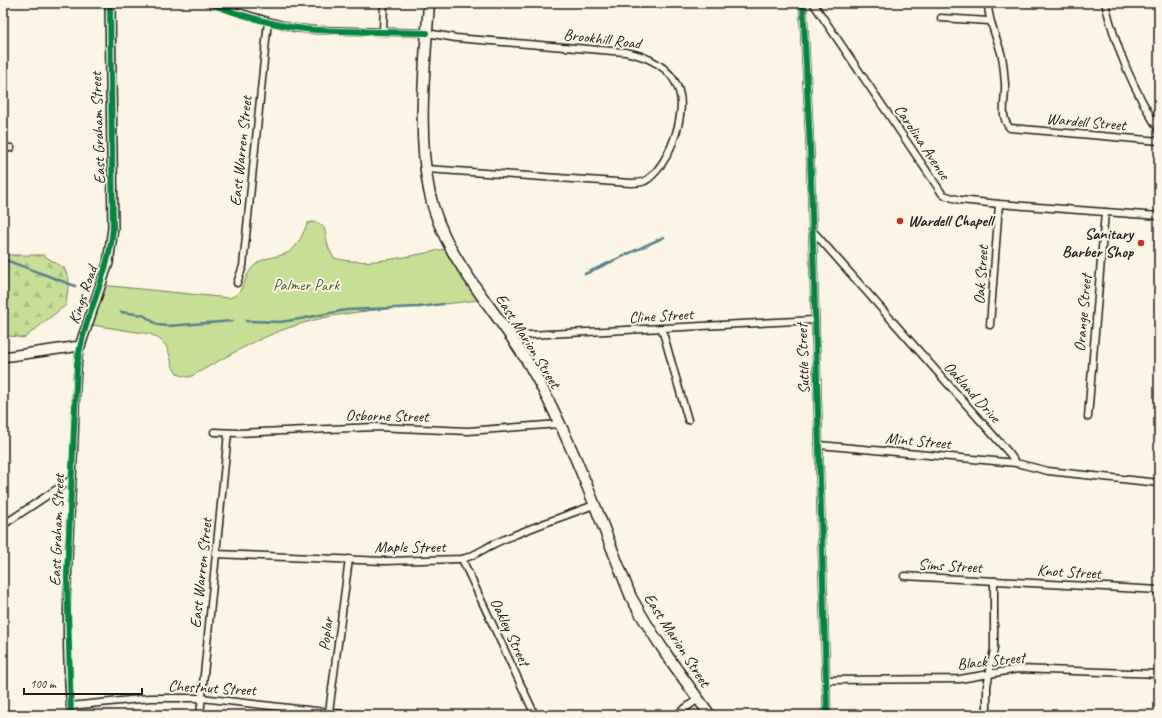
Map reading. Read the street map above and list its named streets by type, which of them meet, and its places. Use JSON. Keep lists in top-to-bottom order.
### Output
{
  "streets": {
    "main road": ["East Marion Street"],
    "street": [
      "Brookhill Road",
      "Wardell Street",
      "East Graham Street",
      "Carolina Avenue",
      "East Warren Street",
      "Oak Street",
      "Kings Road",
      "Orange Street",
      "Cline Street",
      "Suttle Street",
      "Oakland Drive",
      "Osborne Street",
      "Mint Street",
      "Maple Street",
      "Sims Street",
      "Knot Street",
      "Oakley Street",
      "Poplar",
      "Black Street",
      "Chestnut Street"
    ]
  },
  "crossings": [
    ["Brookhill Road", "East Warren Street"],
    ["Brookhill Road", "East Marion Street"],
    ["East Graham Street", "Kings Road"],
    ["East Graham Street", "Chestnut Street"],
    ["Carolina Avenue", "Oak Street"],
    ["Carolina Avenue", "Orange Street"],
    ["East Warren Street", "Osborne Street"],
    ["East Warren Street", "Maple Street"],
    ["East Warren Street", "Chestnut Street"],
    ["Cline Street", "East Marion Street"],
    ["Cline Street", "Suttle Street"],
    ["East Marion Street", "Osborne Street"],
    ["East Marion Street", "Maple Street"],
    ["Suttle Street", "Oakland Drive"],
    ["Suttle Street", "Mint Street"],
    ["Suttle Street", "Black Street"],
    ["Oakland Drive", "Mint Street"],
    ["Maple Street", "Oakley Street"],
    ["Maple Street", "Poplar"],
    ["Sims Street", "Knot Street"],
    ["Poplar", "Chestnut Street"]
  ],
  "parks": ["Palmer Park"],
  "places": ["Wardell Chapell", "Sanitary Barber Shop"],
  "scale_bar": "100 m"
}
